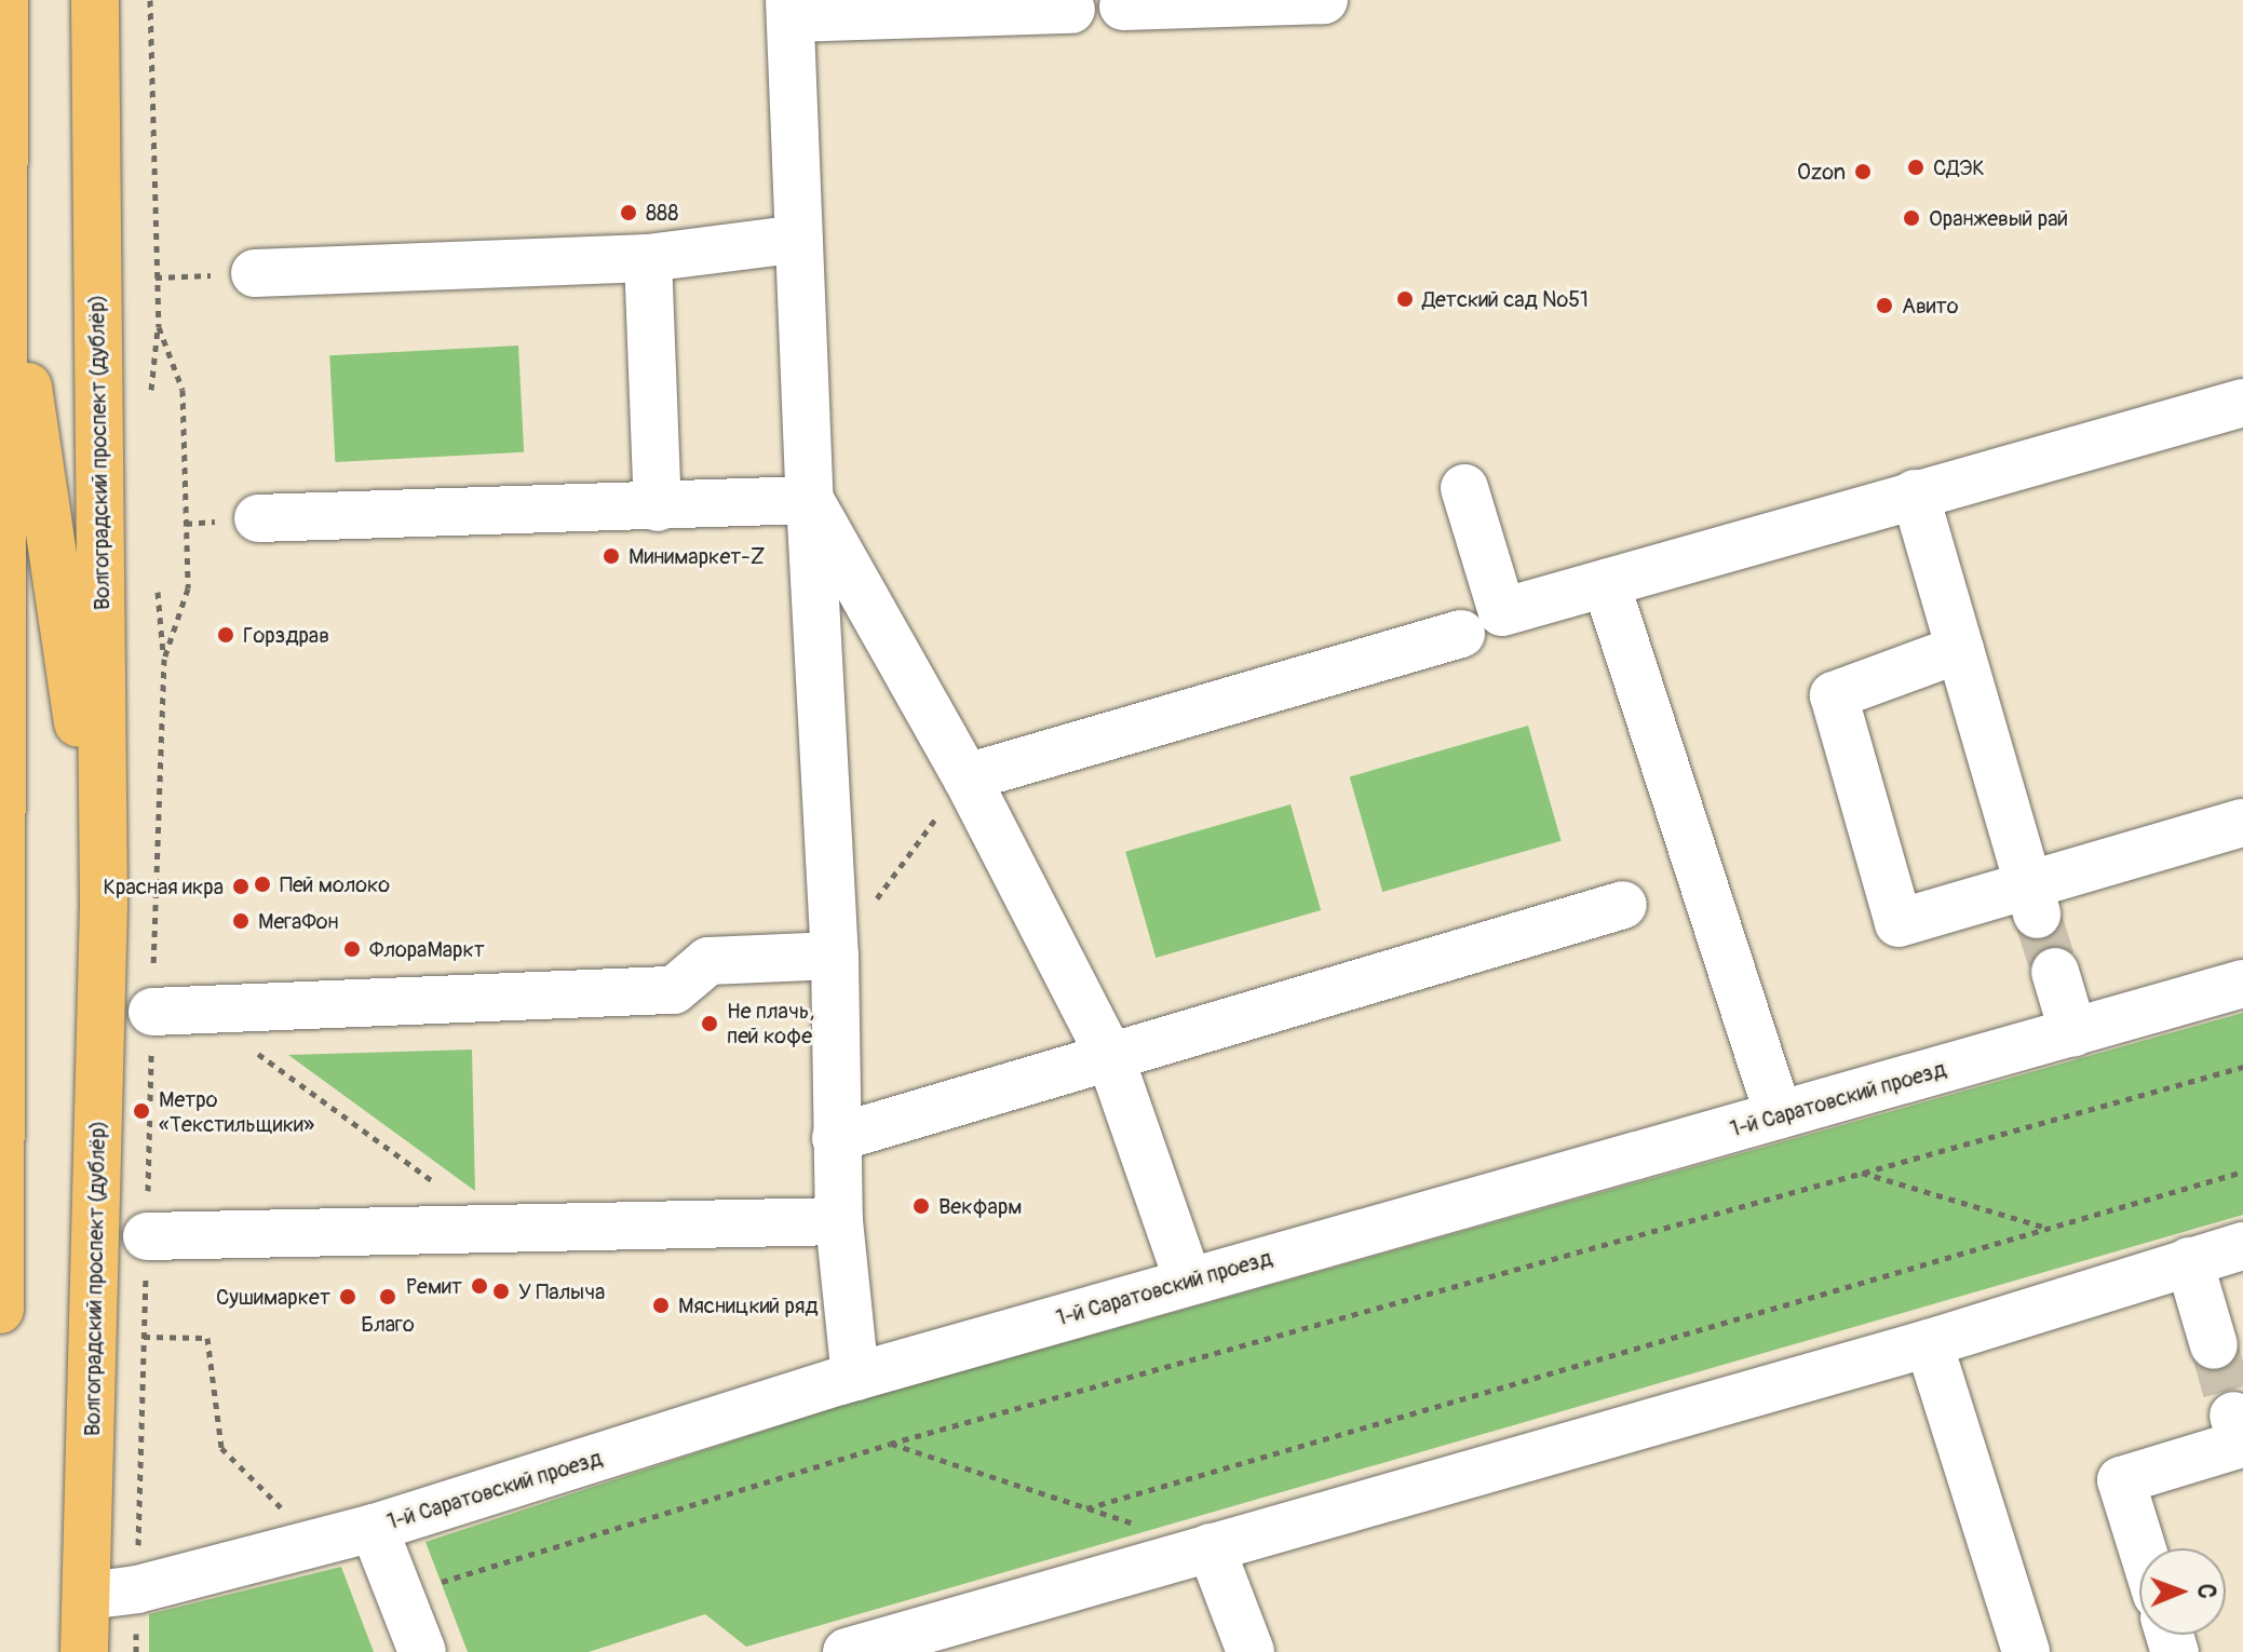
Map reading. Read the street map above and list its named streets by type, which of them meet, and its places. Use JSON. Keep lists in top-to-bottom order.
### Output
{
  "streets": {
    "main road": ["Волгоградский проспект (дублёр)"],
    "street": ["1-й Саратовский проезд"]
  },
  "crossings": [
    ["Волгоградский проспект (дублёр)", "1-й Саратовский проезд"]
  ],
  "places": [
    "СДЭК",
    "Ozon",
    "888",
    "Оранжевый рай",
    "Детский сад №51",
    "Авито",
    "Минимаркет-Z",
    "Горздрав",
    "Пей молоко",
    "Красная икра",
    "МегаФон",
    "ФлораМаркт",
    "Не плачь, пей кофе",
    "Метро «Текстильщики»",
    "Векфарм",
    "Ремит",
    "У Палыча",
    "Сушимаркет",
    "Благо",
    "Мясницкий ряд"
  ],
  "north": "right"
}
